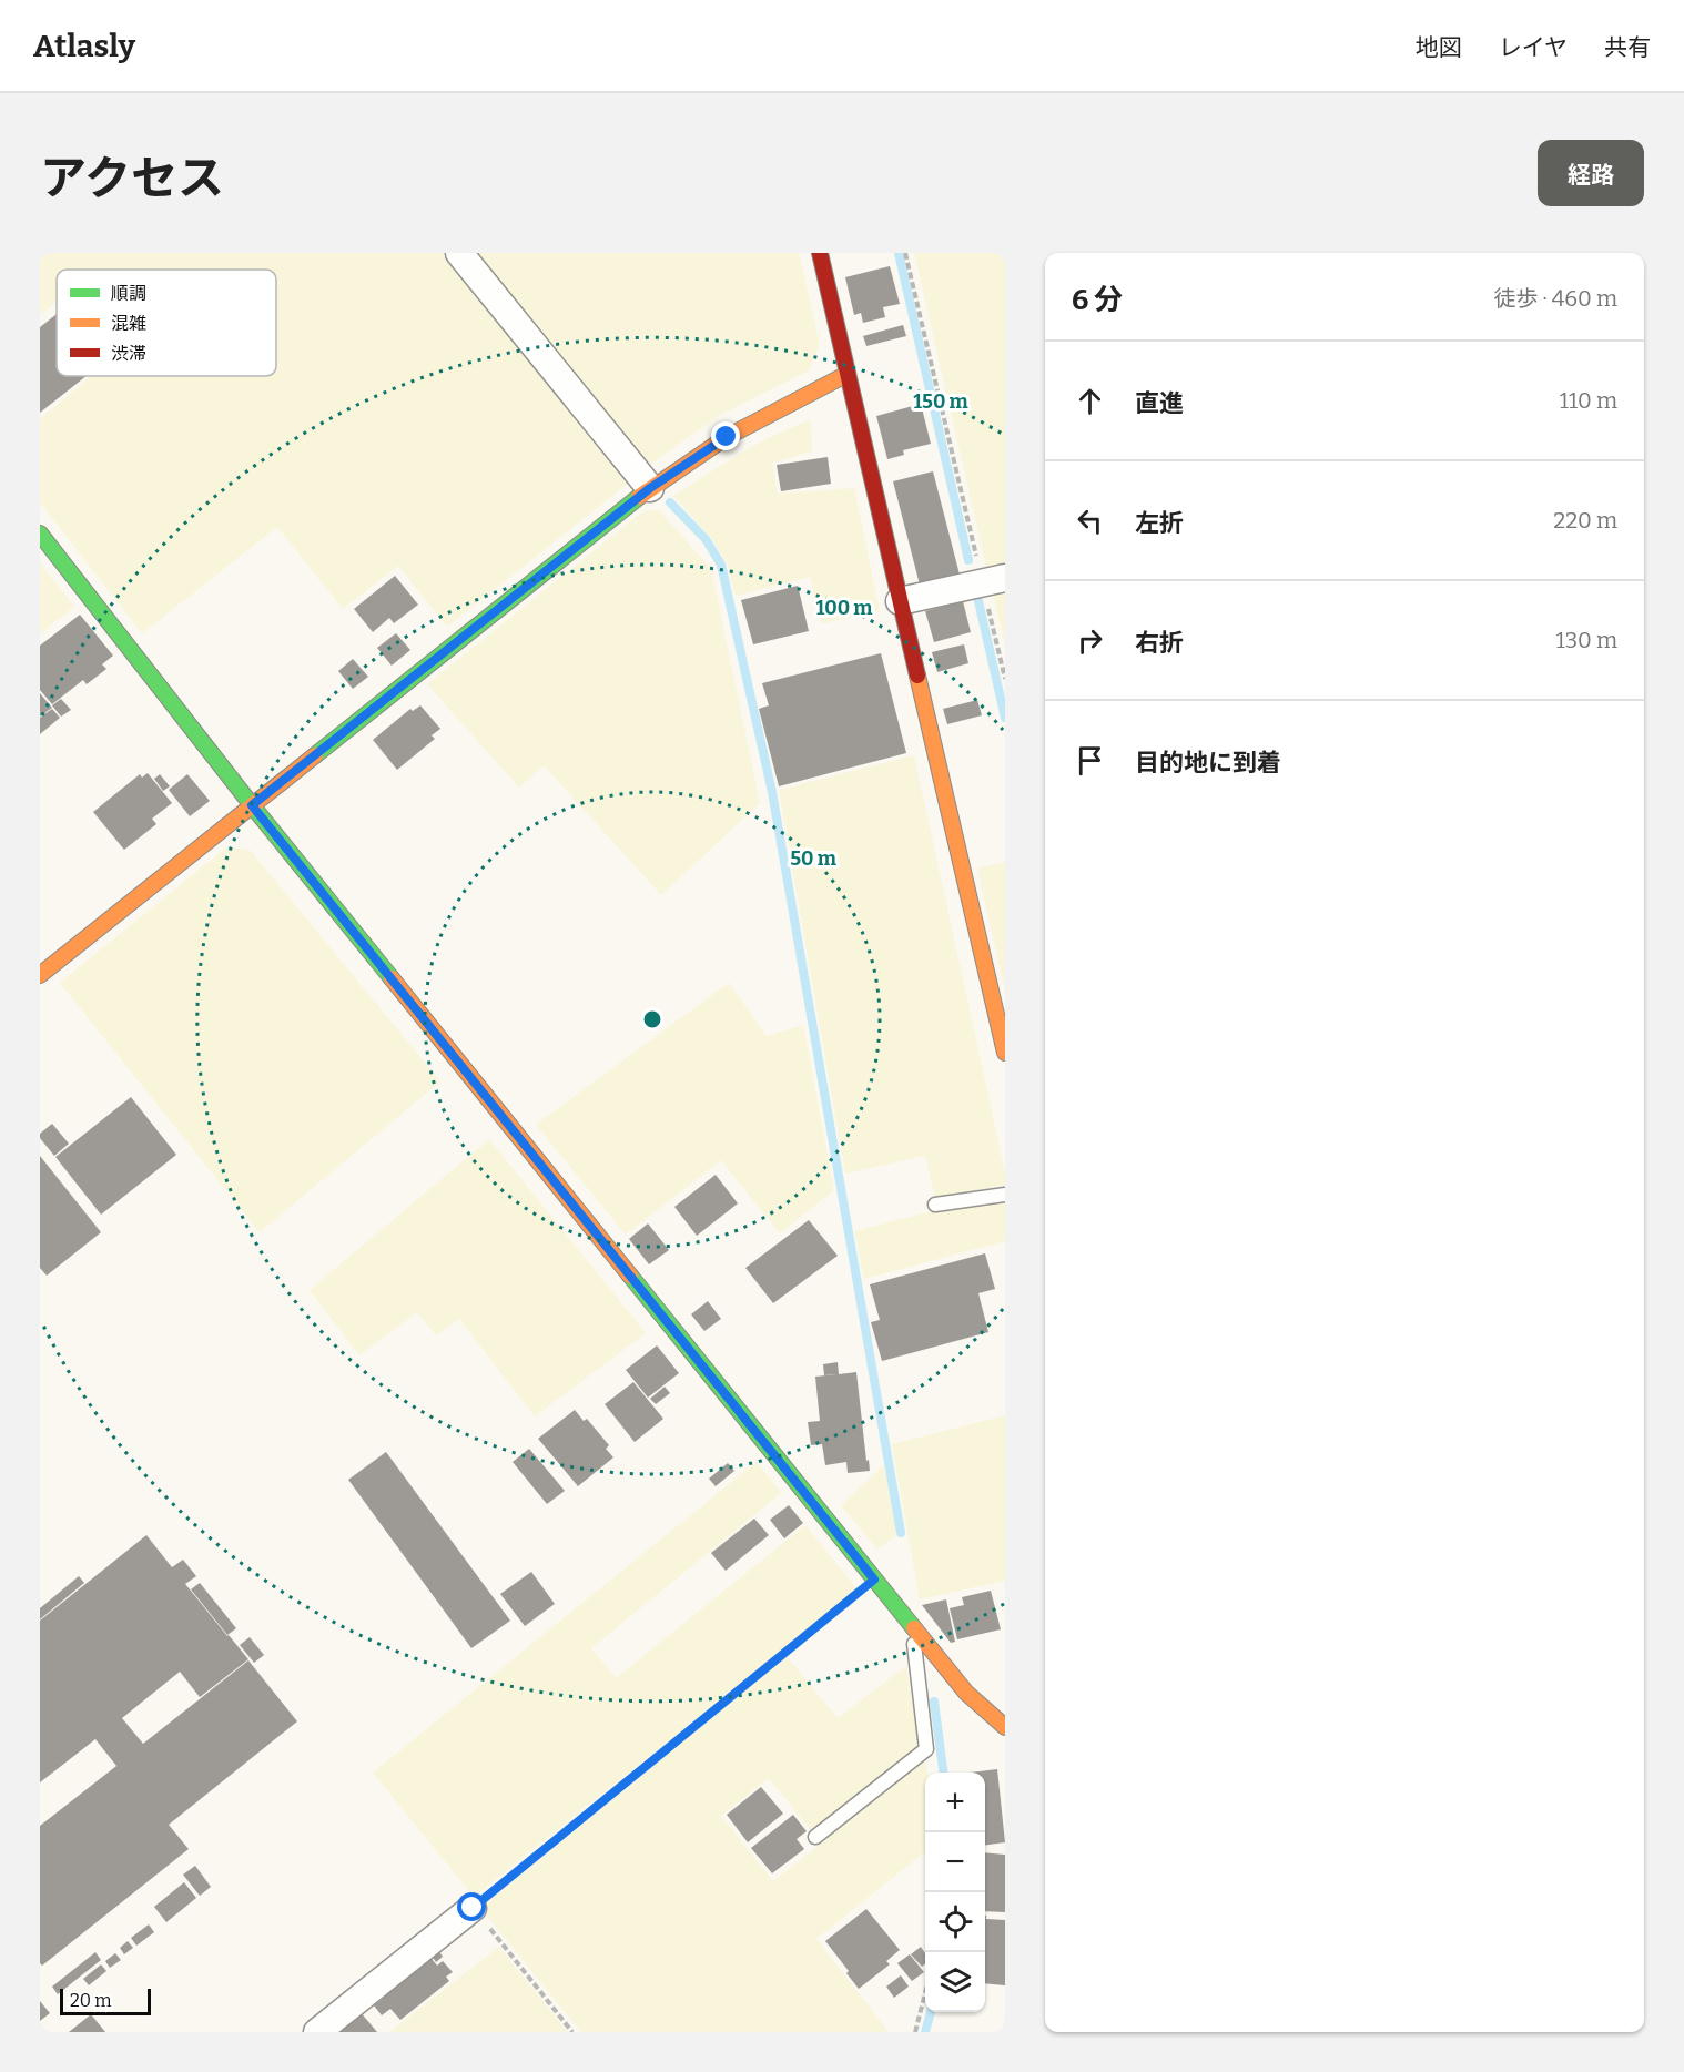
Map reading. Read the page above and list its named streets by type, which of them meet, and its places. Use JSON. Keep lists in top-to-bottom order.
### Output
{
  "legend": ["順調", "混雑", "渋滞"],
  "scale_bar": "20 m",
  "page": {
    "header": "Atlasly",
    "nav": ["地図", "レイヤ", "共有"],
    "title": "アクセス",
    "buttons": "経路",
    "heading": ["6 分", "徒歩 · 460 m"],
    "list": [
      ["直進", "110 m"],
      ["左折", "220 m"],
      ["右折", "130 m"],
      "目的地に到着"
    ],
    "map_buttons": ["+", "−"],
    "scale": "20 m"
  },
  "rings": ["150 m", "100 m", "50 m"]
}
